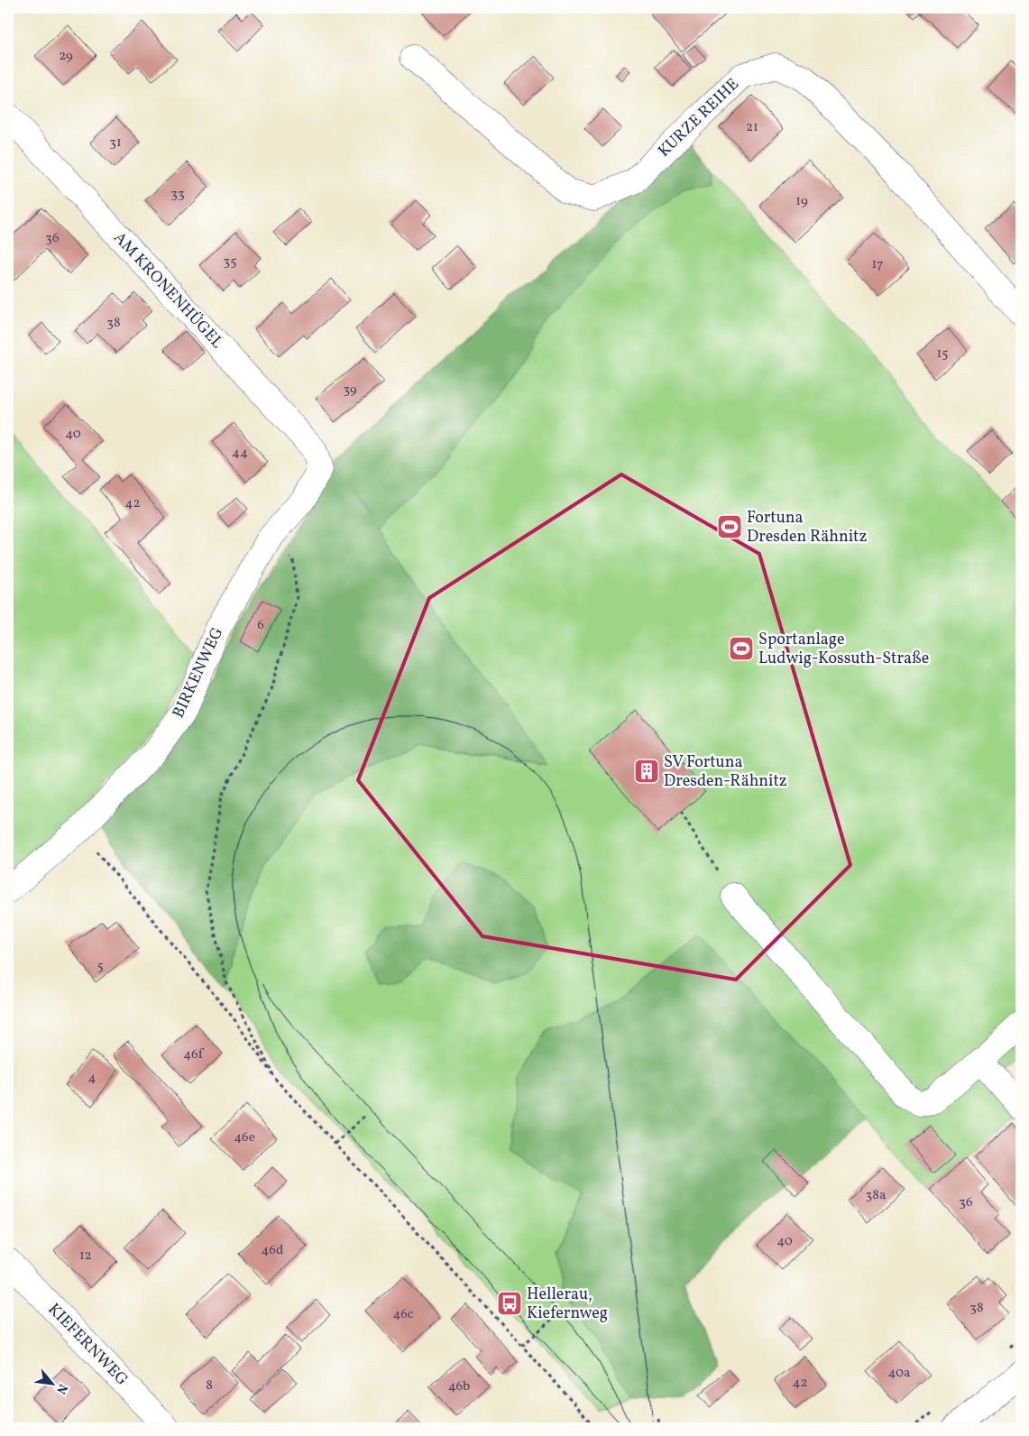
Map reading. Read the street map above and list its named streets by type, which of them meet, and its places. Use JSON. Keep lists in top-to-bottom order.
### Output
{
  "streets": {
    "street": [
      "KURZE REIHE",
      "AM KRONENHÜGEL",
      "BIRKENWEG",
      "KIEFERNWEG"
    ]
  },
  "crossings": [
    ["AM KRONENHÜGEL", "BIRKENWEG"]
  ],
  "places": {
    "sports": ["Fortuna Dresden Rähnitz", "Sportanlage Ludwig-Kossuth-Straße"],
    "building": ["SV Fortuna Dresden-Rähnitz"],
    "bus stop": ["Hellerau, Kiefernweg"]
  },
  "house_numbers": [
    "29",
    "21",
    "31",
    "33",
    "19",
    "36",
    "35",
    "17",
    "38",
    "15",
    "39",
    "40",
    "44",
    "42",
    "6",
    "5",
    "46f",
    "4",
    "46e",
    "38a",
    "36",
    "40",
    "46d",
    "12",
    "38",
    "46c",
    "40a",
    "42",
    "8",
    "46b"
  ],
  "north": "bottom right"
}
